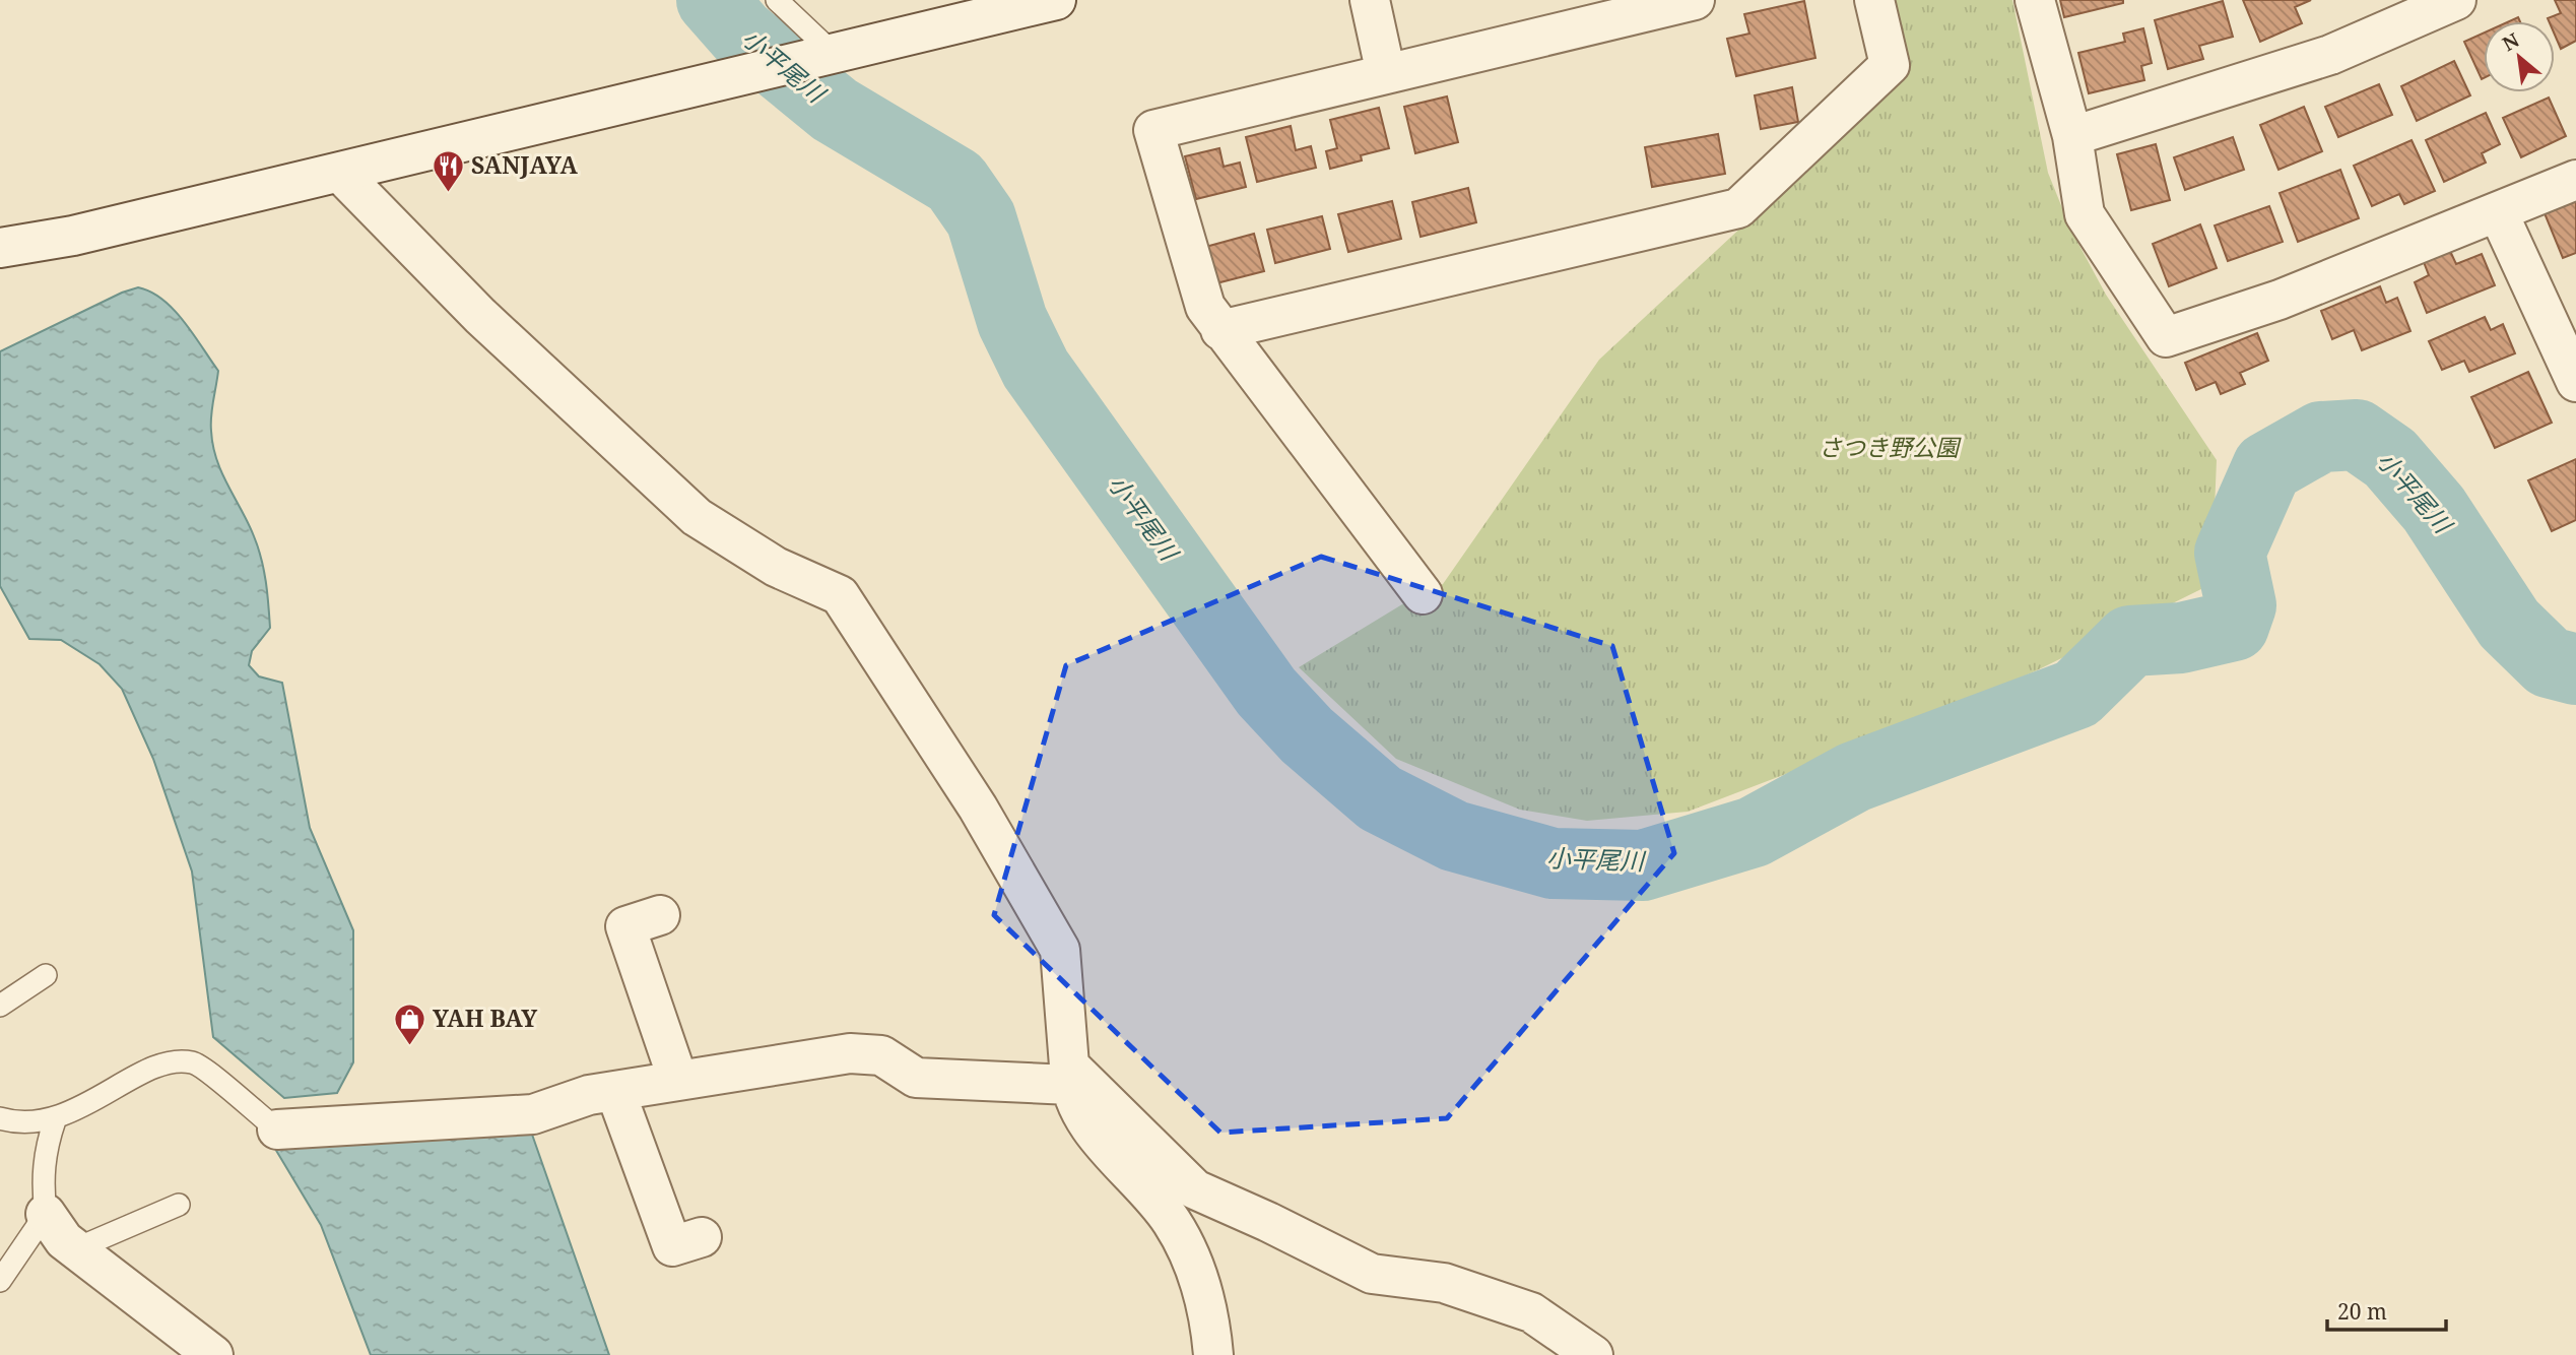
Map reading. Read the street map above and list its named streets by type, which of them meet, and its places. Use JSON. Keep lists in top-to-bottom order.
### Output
{
  "water": ["小平尾川"],
  "parks": ["さつき野公園"],
  "places": {
    "restaurant": ["SANJAYA"],
    "shop": ["YAH BAY"]
  },
  "scale_bar": "20 m",
  "north": "top left"
}
